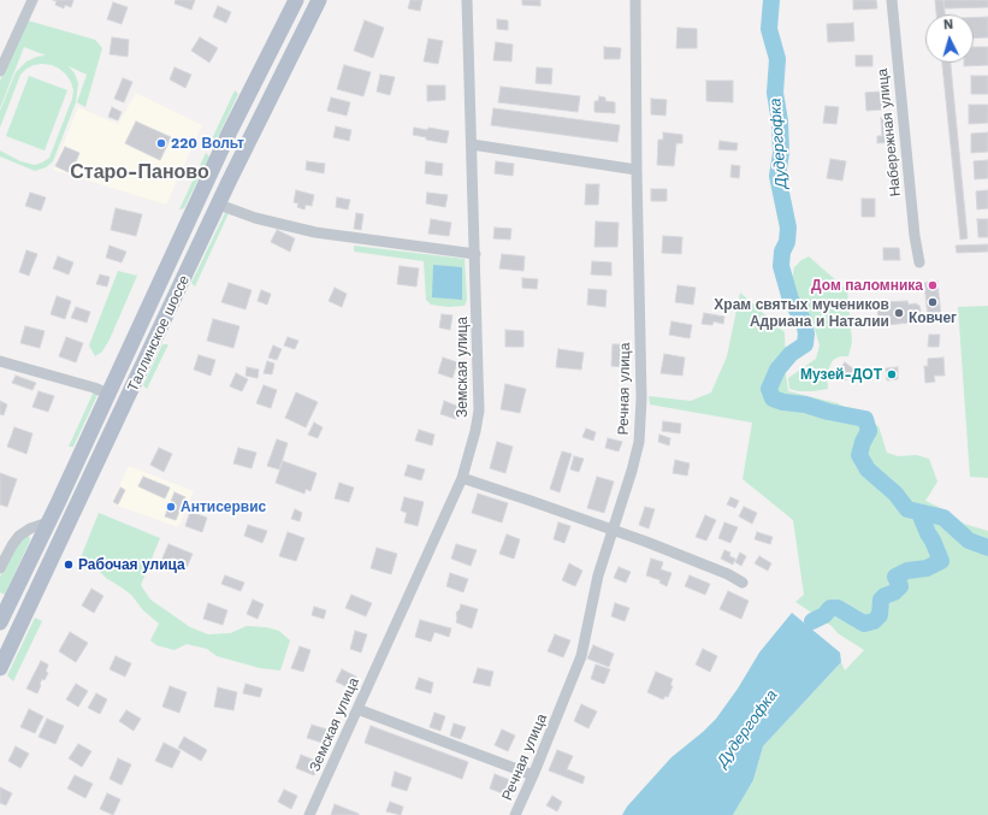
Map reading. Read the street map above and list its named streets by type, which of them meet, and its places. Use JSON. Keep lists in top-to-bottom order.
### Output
{
  "streets": {
    "main road": ["Таллинское шоссе"],
    "street": ["Набережная улица", "Земская улица", "Речная улица"]
  },
  "districts": ["Старо-Паново"],
  "water": ["Дудергофка"],
  "places": [
    "220 Вольт",
    "Дом паломника",
    "Ковчег",
    "Храм святых мучеников Адриана и Наталии",
    "Музей-ДОТ",
    "Антисервис",
    "Рабочая улица"
  ],
  "north": "top"
}
